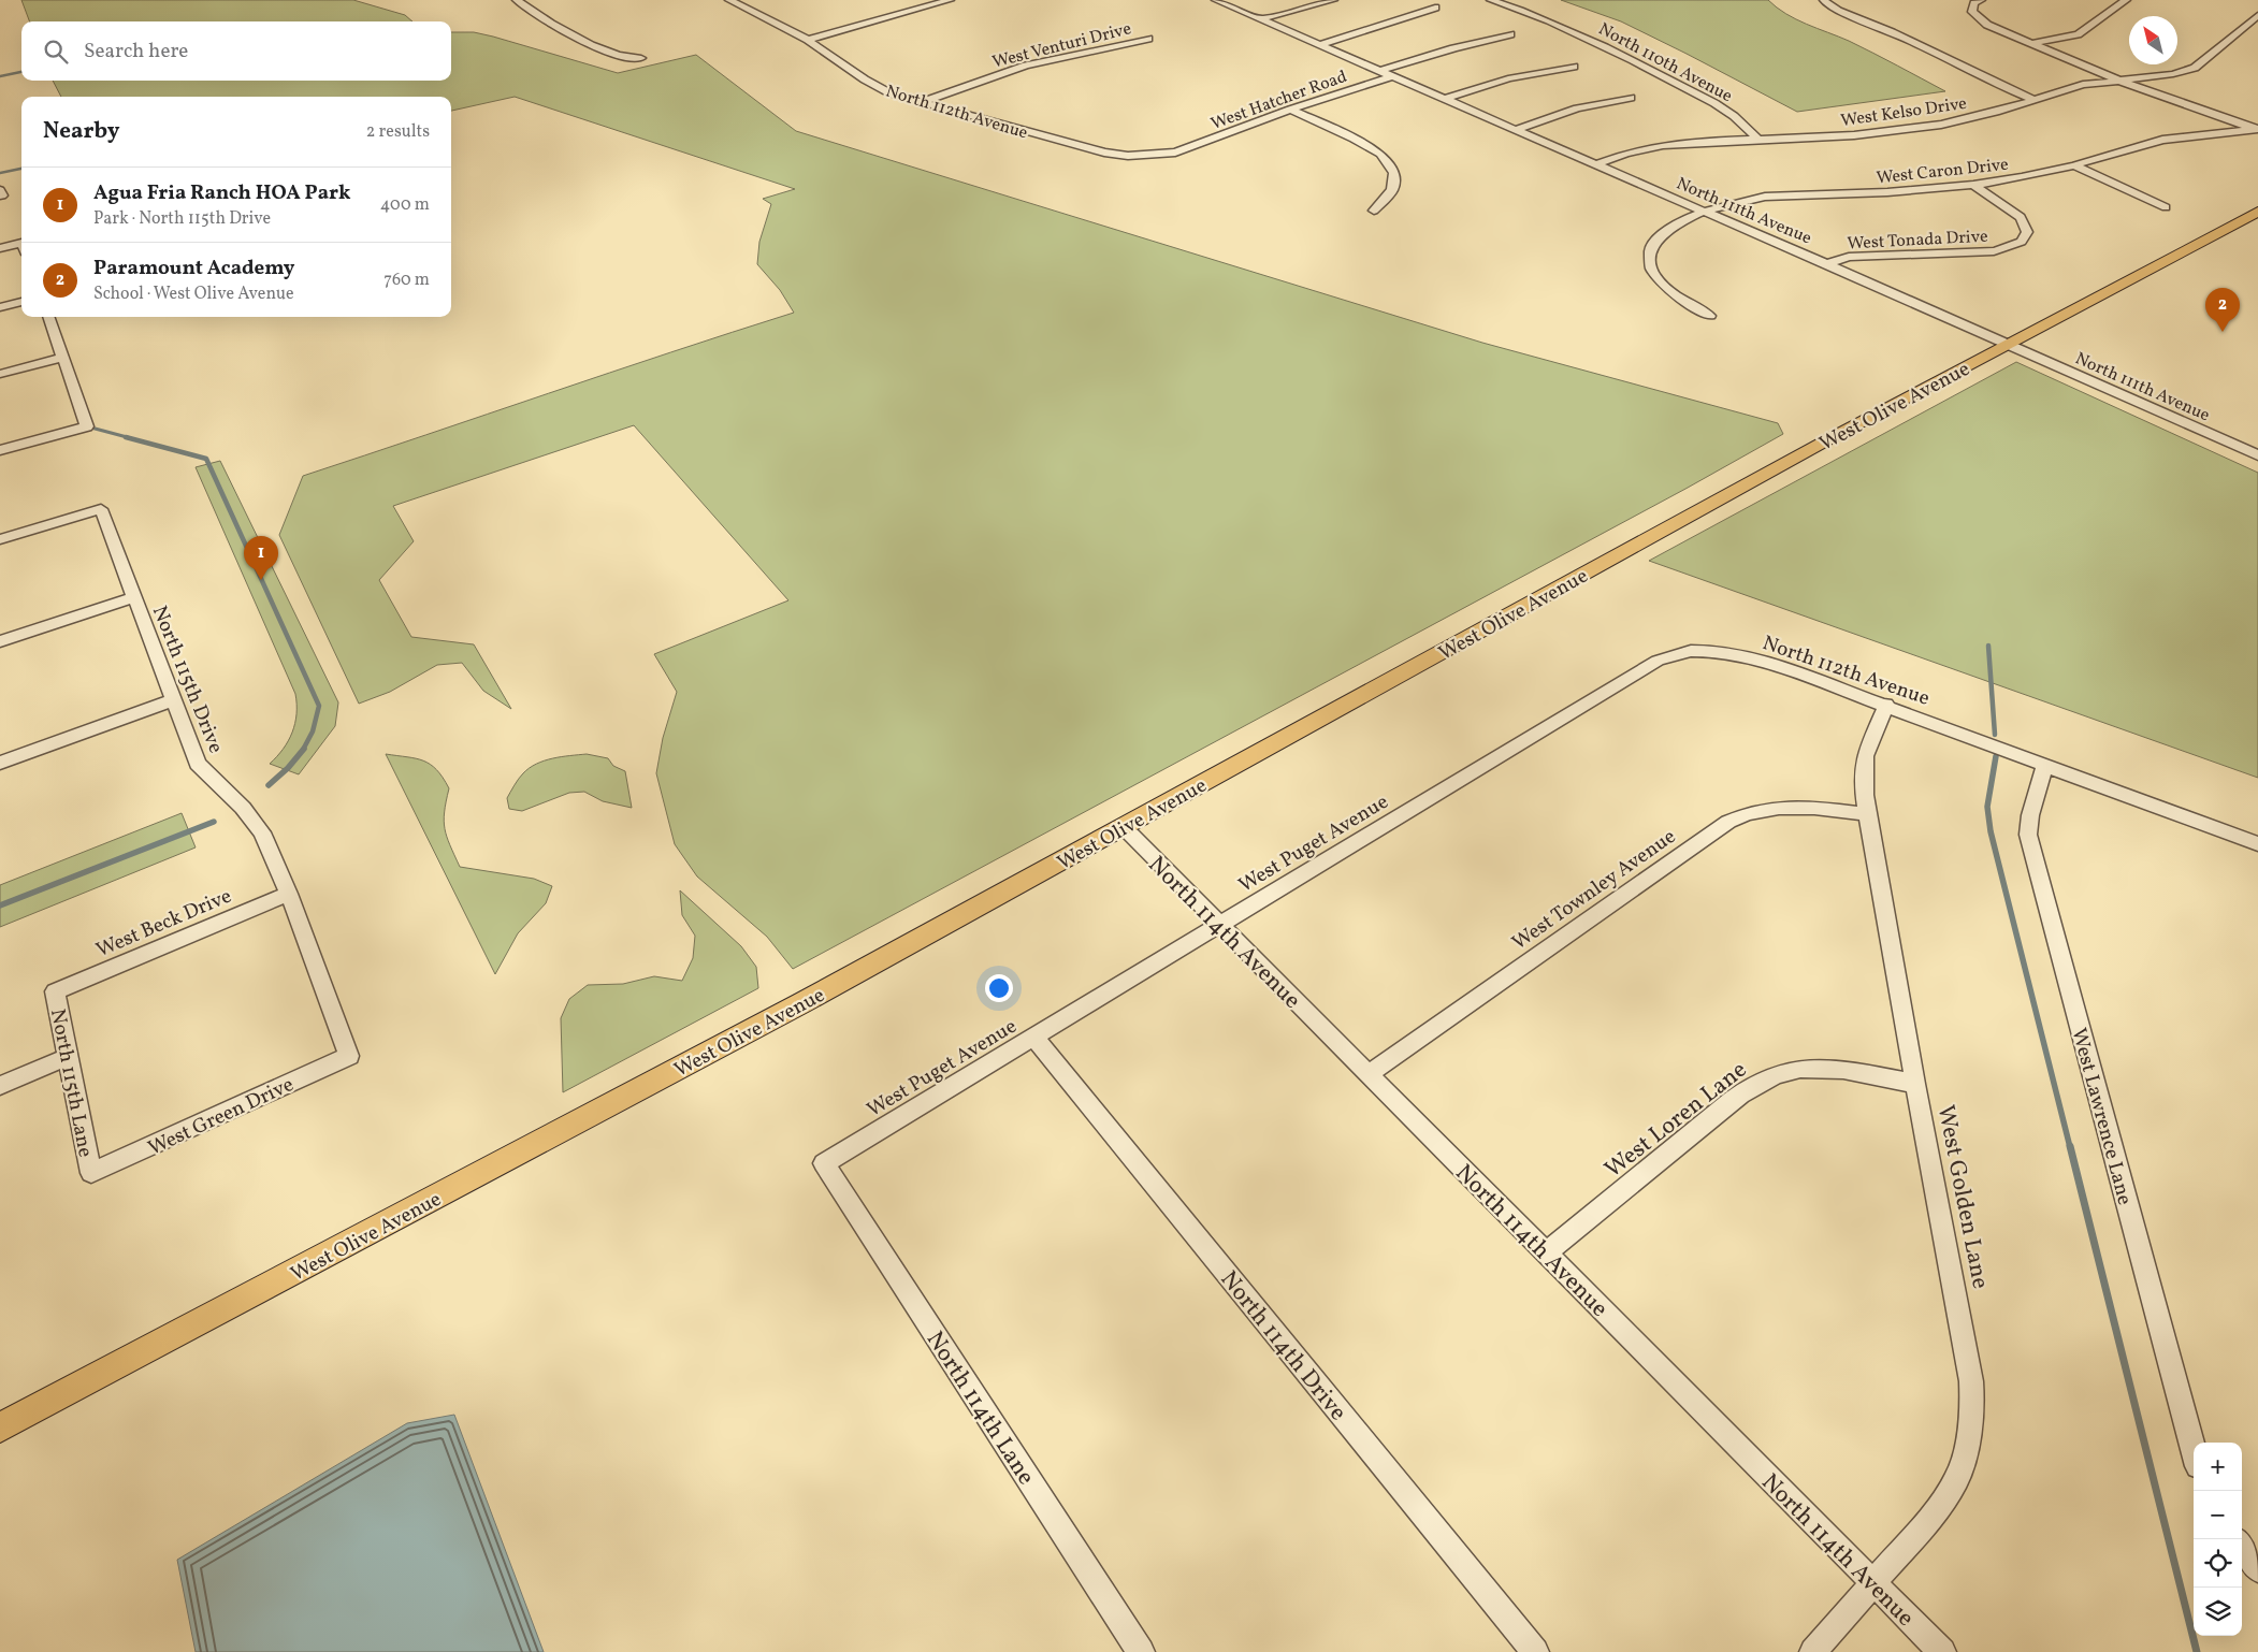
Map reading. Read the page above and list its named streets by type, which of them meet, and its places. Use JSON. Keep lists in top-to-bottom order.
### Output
{
  "streets": {
    "main road": ["West Olive Avenue"],
    "street": [
      "West Venturi Drive",
      "North 110th Avenue",
      "West Hatcher Road",
      "North 112th Avenue",
      "West Kelso Drive",
      "West Caron Drive",
      "North 111th Avenue",
      "West Tonada Drive",
      "North 115th Drive",
      "West Puget Avenue",
      "West Townley Avenue",
      "West Beck Drive",
      "North 114th Avenue",
      "North 115th Lane",
      "West Green Drive",
      "West Lawrence Lane",
      "West Loren Lane",
      "West Golden Lane",
      "North 114th Drive",
      "North 114th Lane"
    ]
  },
  "crossings": [
    ["West Venturi Drive", "North 112th Avenue"],
    ["North 110th Avenue", "West Kelso Drive"],
    ["West Hatcher Road", "North 112th Avenue"],
    ["West Hatcher Road", "North 111th Avenue"],
    ["North 112th Avenue", "West Puget Avenue"],
    ["North 112th Avenue", "West Lawrence Lane"],
    ["North 112th Avenue", "West Golden Lane"],
    ["West Kelso Drive", "North 111th Avenue"],
    ["West Caron Drive", "North 111th Avenue"],
    ["West Caron Drive", "West Tonada Drive"],
    ["North 111th Avenue", "West Tonada Drive"],
    ["North 111th Avenue", "West Olive Avenue"],
    ["West Olive Avenue", "North 114th Avenue"],
    ["North 115th Drive", "West Beck Drive"],
    ["North 115th Drive", "West Green Drive"],
    ["West Puget Avenue", "North 114th Avenue"],
    ["West Puget Avenue", "North 114th Drive"],
    ["West Puget Avenue", "North 114th Lane"],
    ["West Townley Avenue", "North 114th Avenue"],
    ["West Townley Avenue", "West Golden Lane"],
    ["West Beck Drive", "North 115th Lane"],
    ["North 114th Avenue", "West Loren Lane"],
    ["North 114th Avenue", "West Golden Lane"],
    ["North 115th Lane", "West Green Drive"],
    ["West Loren Lane", "West Golden Lane"]
  ],
  "north": "top left",
  "page": {
    "search": "Search here",
    "heading": ["Nearby", "2 results"],
    "list": [
      {
        "mark": "1",
        "name": "Agua Fria Ranch HOA Park",
        "note": "Park · North 115th Drive",
        "value": "400 m"
      },
      {
        "mark": "2",
        "name": "Paramount Academy",
        "note": "School · West Olive Avenue",
        "value": "760 m"
      }
    ],
    "pins": ["2", "1"],
    "map_buttons": ["+", "−"]
  }
}
